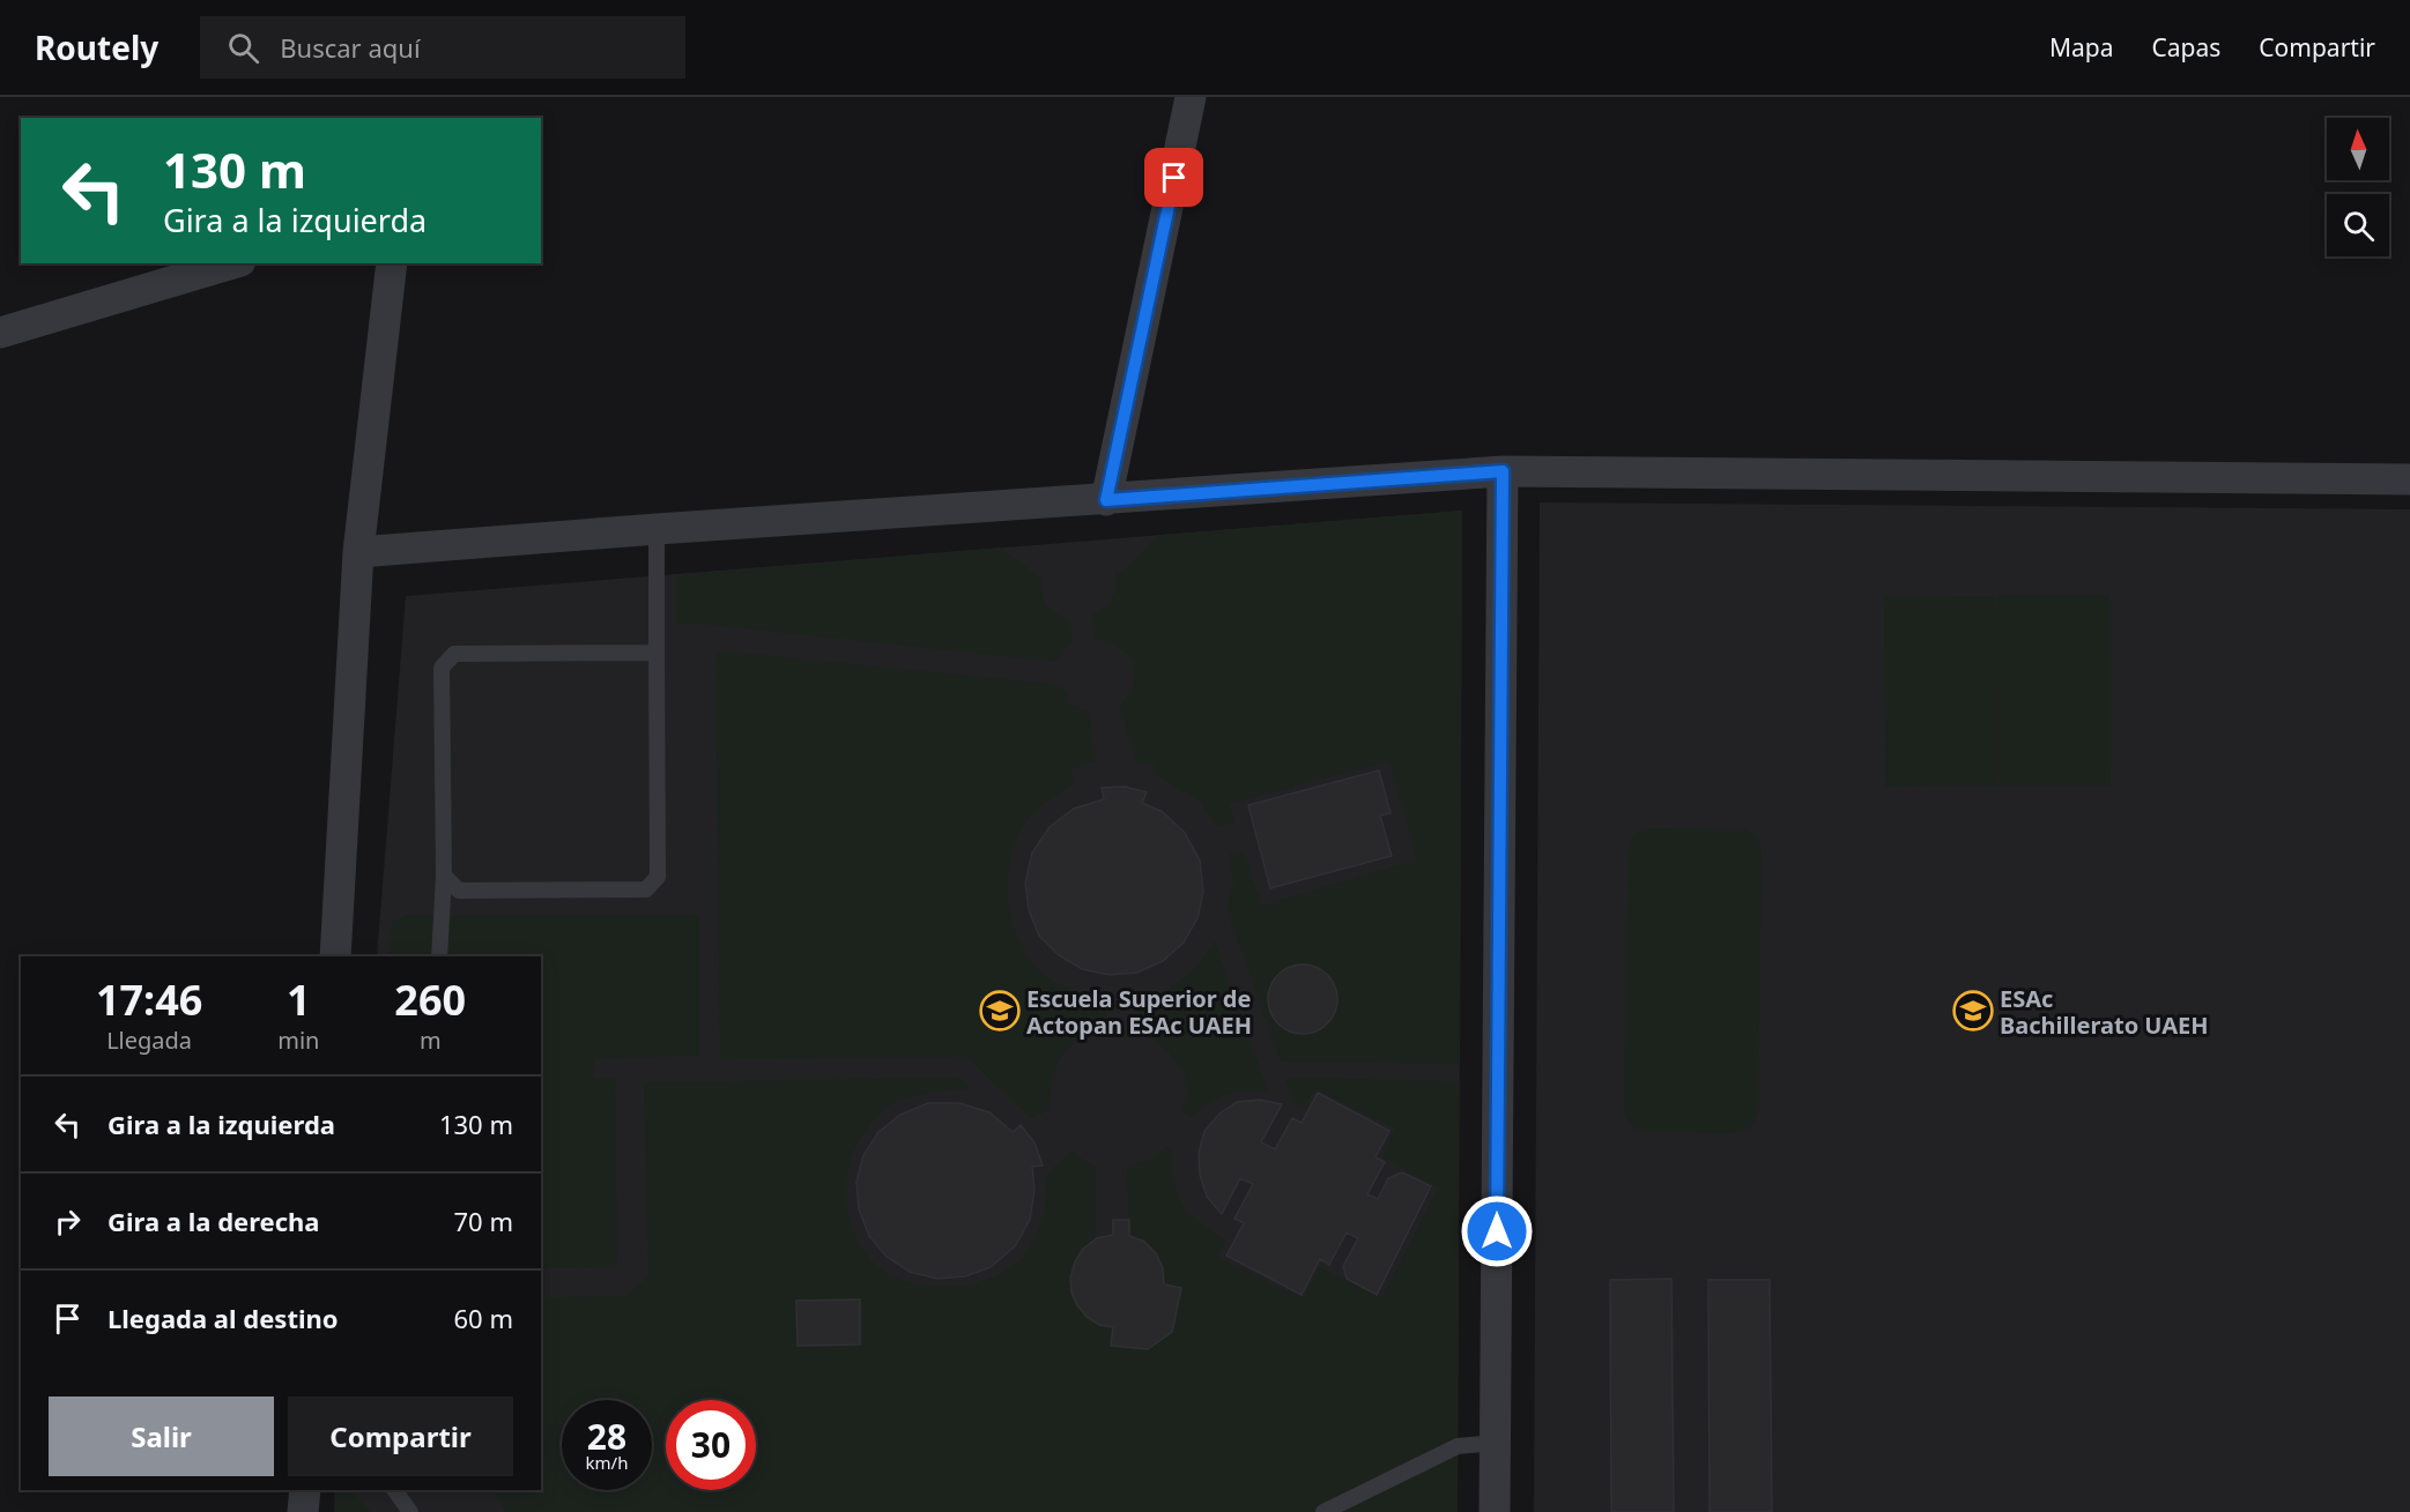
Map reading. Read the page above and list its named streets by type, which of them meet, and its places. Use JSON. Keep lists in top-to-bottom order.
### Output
{
  "places": {
    "school or university": ["Escuela Superior de Actopan ESAc UAEH", "ESAc Bachillerato UAEH"]
  },
  "north": "top",
  "page": {
    "header": "Routely",
    "search": "Buscar aquí",
    "nav": ["Mapa", "Capas", "Compartir"],
    "turn": ["130 m", "Gira a la izquierda"],
    "eta": [
      "17:46",
      "Llegada",
      "1",
      "min",
      "260",
      "m"
    ],
    "list": [
      {
        "name": "Gira a la izquierda",
        "value": "130 m"
      },
      {
        "name": "Gira a la derecha",
        "value": "70 m"
      },
      {
        "name": "Llegada al destino",
        "value": "60 m"
      }
    ],
    "buttons": ["Salir", "Compartir"],
    "speed": "28 km/h",
    "limit": "30"
  }
}
